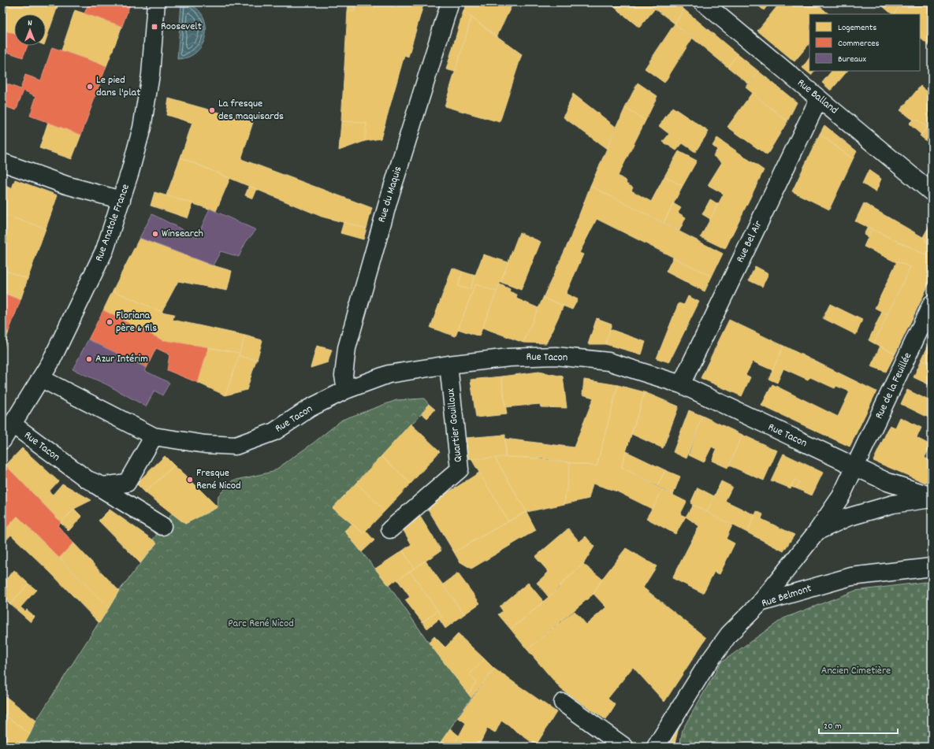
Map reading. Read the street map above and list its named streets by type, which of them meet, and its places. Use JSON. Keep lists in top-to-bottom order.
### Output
{
  "streets": {
    "street": [
      "Rue Balland",
      "Rue du Maquis",
      "Rue Anatole France",
      "Rue Bel Air",
      "Rue Tacon",
      "Rue de la Feuillée",
      "Quartier Gouilloux",
      "Rue Belmont"
    ]
  },
  "crossings": [
    ["Rue Balland", "Rue Bel Air"],
    ["Rue du Maquis", "Rue Tacon"],
    ["Rue Anatole France", "Rue Tacon"],
    ["Rue Bel Air", "Rue Tacon"],
    ["Rue Tacon", "Rue de la Feuillée"],
    ["Rue Tacon", "Quartier Gouilloux"],
    ["Rue de la Feuillée", "Rue Belmont"]
  ],
  "parks": ["Parc René Nicod", "Ancien Cimetière"],
  "places": {
    "transit": ["Roosevelt"],
    "other": [
      "Le pied dans l'plat",
      "La fresque des maquisards",
      "Winsearch",
      "Floriana père & fils",
      "Azur Intérim",
      "Fresque René Nicod"
    ]
  },
  "legend": ["Logements", "Commerces", "Bureaux"],
  "scale_bar": "20 m",
  "north": "top"
}
